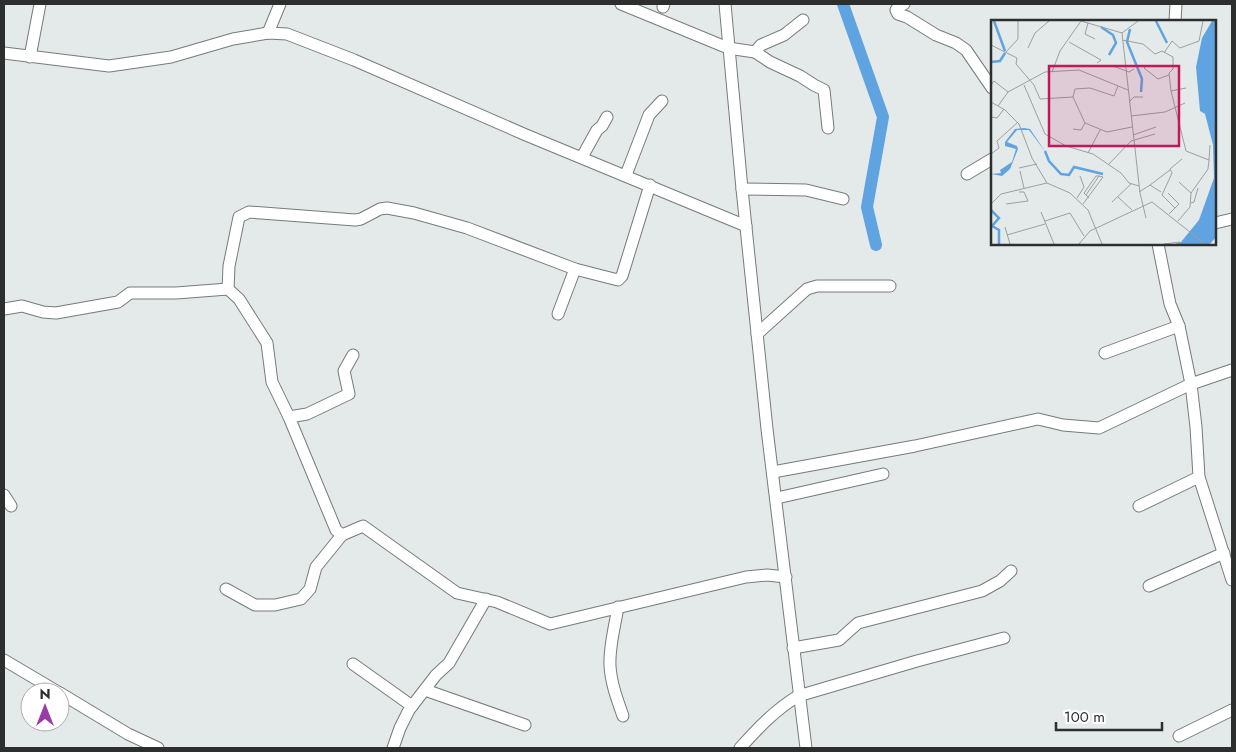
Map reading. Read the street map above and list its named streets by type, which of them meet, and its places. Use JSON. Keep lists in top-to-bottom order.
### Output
{
  "scale_bar": "100 m",
  "north": "top"
}
